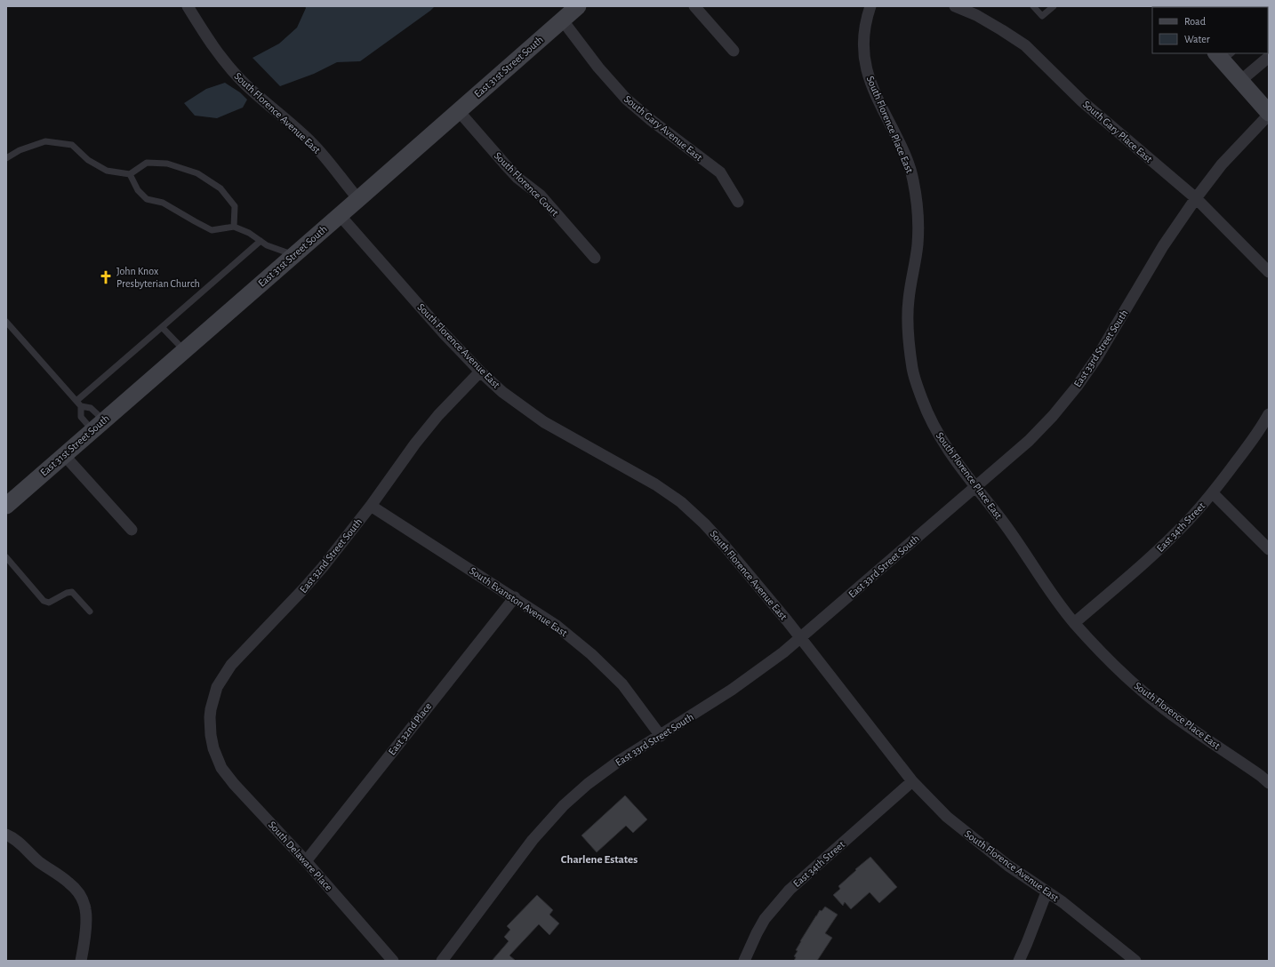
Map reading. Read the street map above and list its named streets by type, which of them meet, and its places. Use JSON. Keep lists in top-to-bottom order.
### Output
{
  "streets": {
    "main road": ["East 31st Street South"],
    "street": [
      "South Florence Avenue East",
      "South Florence Place East",
      "South Gary Avenue East",
      "South Gary Place East",
      "South Florence Court",
      "East 33rd Street South",
      "East 34th Street",
      "East 32nd Street South",
      "South Evanston Avenue East",
      "East 32nd Place",
      "South Delaware Place"
    ]
  },
  "crossings": [
    ["East 31st Street South", "South Florence Avenue East"],
    ["East 31st Street South", "South Gary Avenue East"],
    ["East 31st Street South", "South Florence Court"],
    ["South Florence Avenue East", "East 33rd Street South"],
    ["South Florence Avenue East", "East 34th Street"],
    ["South Florence Avenue East", "East 32nd Street South"],
    ["South Florence Place East", "East 33rd Street South"],
    ["South Florence Place East", "East 34th Street"],
    ["South Gary Place East", "East 33rd Street South"],
    ["East 33rd Street South", "South Evanston Avenue East"],
    ["East 32nd Street South", "South Evanston Avenue East"],
    ["East 32nd Street South", "South Delaware Place"],
    ["South Evanston Avenue East", "East 32nd Place"],
    ["East 32nd Place", "South Delaware Place"]
  ],
  "districts": ["Charlene Estates"],
  "places": {
    "church": ["John Knox Presbyterian Church"]
  },
  "legend": ["Road", "Water"]
}
